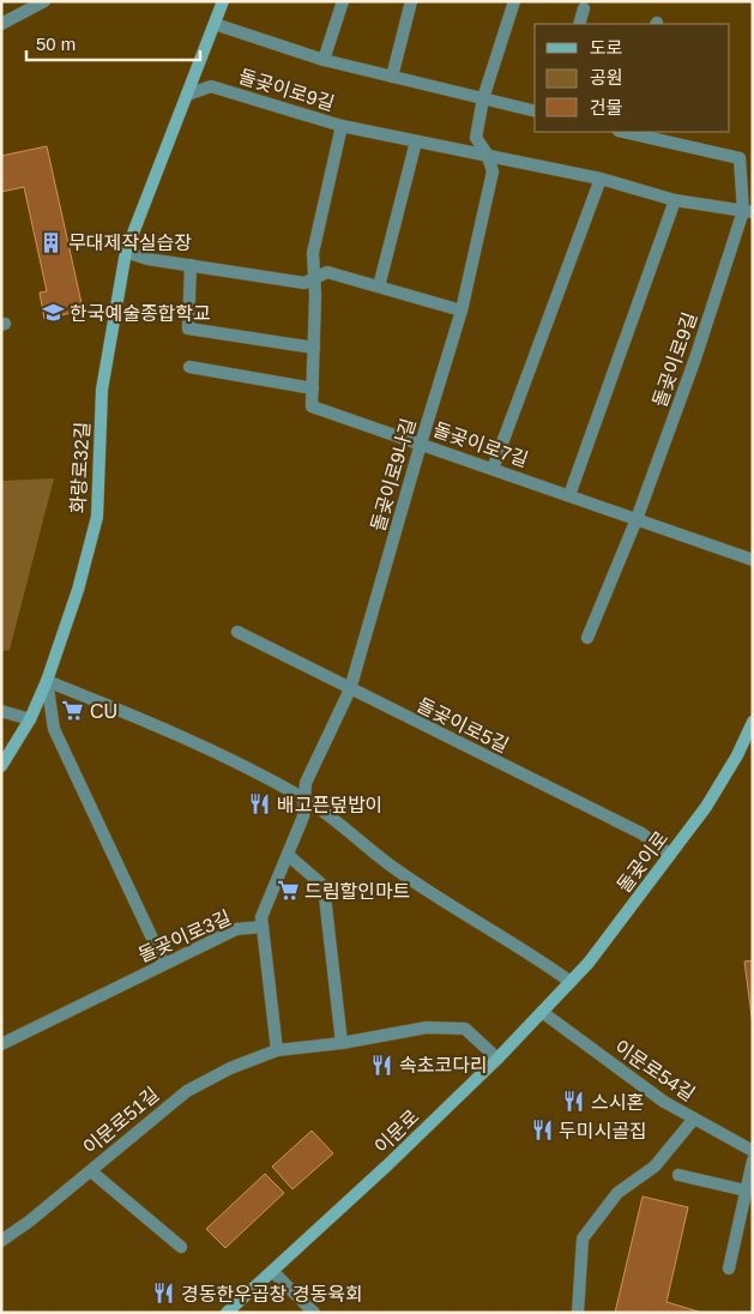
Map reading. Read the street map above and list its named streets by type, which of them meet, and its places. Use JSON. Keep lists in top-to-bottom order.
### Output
{
  "streets": {
    "street": [
      "돌곶이로9길",
      "돌곶이로7길",
      "화랑로32길",
      "돌곶이로9나길",
      "돌곶이로5길",
      "돌곶이로",
      "돌곶이로3길",
      "이문로54길",
      "이문로51길",
      "이문로"
    ]
  },
  "crossings": [
    ["돌곶이로9길", "돌곶이로7길"],
    ["돌곶이로9길", "화랑로32길"],
    ["돌곶이로9길", "돌곶이로9나길"],
    ["돌곶이로7길", "돌곶이로9나길"],
    ["화랑로32길", "돌곶이로3길"],
    ["돌곶이로9나길", "돌곶이로5길"],
    ["돌곶이로9나길", "돌곶이로3길"],
    ["돌곶이로5길", "돌곶이로"],
    ["돌곶이로", "이문로54길"],
    ["돌곶이로", "이문로"],
    ["이문로54길", "이문로"],
    ["이문로51길", "이문로"]
  ],
  "places": {
    "building": ["무대제작실습장"],
    "school or university": ["한국예술종합학교"],
    "supermarket": ["CU", "드림할인마트"],
    "restaurant": [
      "배고픈덮밥이",
      "속초코다리",
      "스시혼",
      "두미시골집",
      "경동한우곱창 경동육회"
    ]
  },
  "legend": ["도로", "공원", "건물"],
  "scale_bar": "50 m"
}
